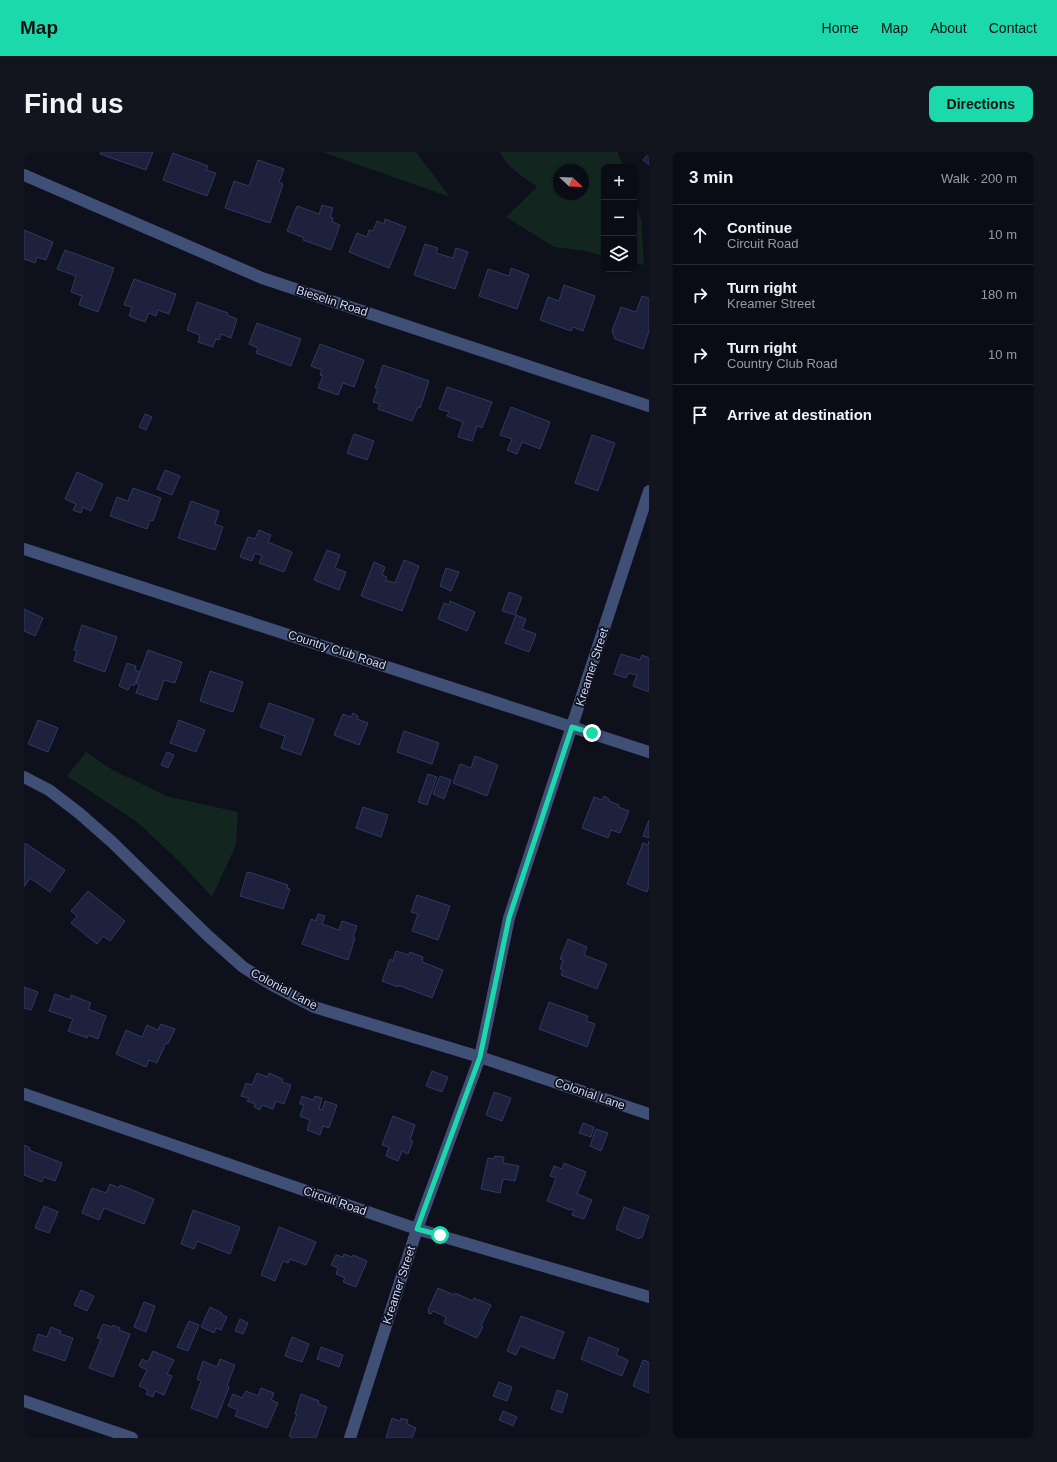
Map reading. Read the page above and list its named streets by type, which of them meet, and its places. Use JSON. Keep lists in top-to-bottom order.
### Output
{
  "streets": {
    "street": [
      "Bieselin Road",
      "Country Club Road",
      "Kreamer Street",
      "Colonial Lane",
      "Circuit Road"
    ]
  },
  "crossings": [
    ["Country Club Road", "Kreamer Street"],
    ["Kreamer Street", "Colonial Lane"],
    ["Kreamer Street", "Circuit Road"]
  ],
  "north": "bottom right",
  "page": {
    "header": "Map",
    "nav": [
      "Home",
      "Map",
      "About",
      "Contact"
    ],
    "buttons": "Directions",
    "title": "Find us",
    "heading": ["3 min", "Walk · 200 m"],
    "map_buttons": ["+", "−"],
    "list": [
      ["Continue", "Circuit Road", "10 m"],
      ["Turn right", "Kreamer Street", "180 m"],
      ["Turn right", "Country Club Road", "10 m"],
      "Arrive at destination"
    ]
  }
}
